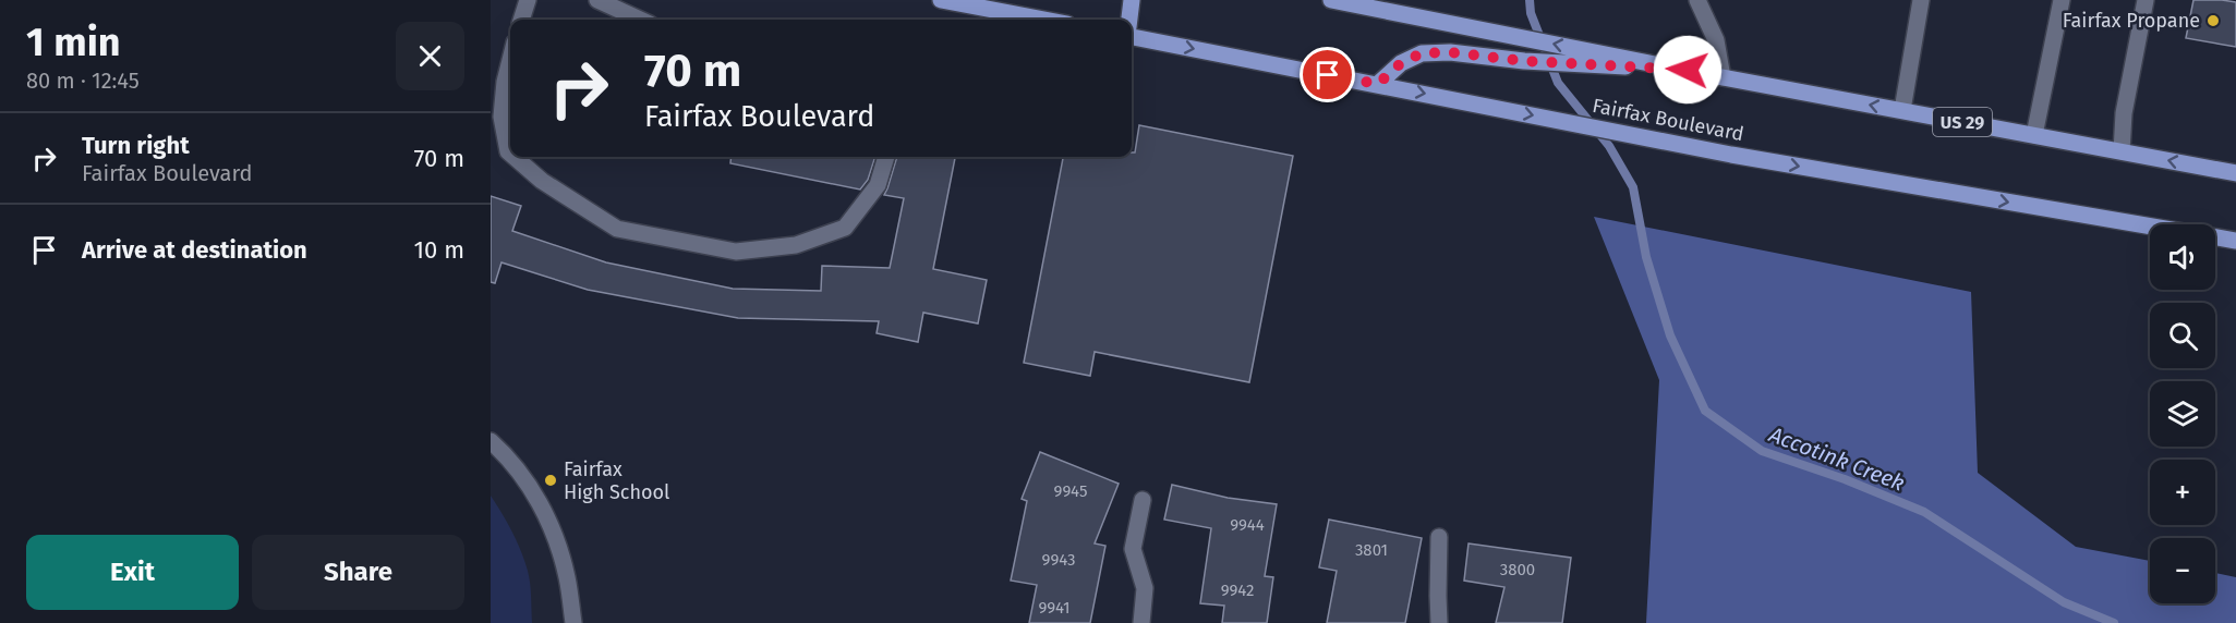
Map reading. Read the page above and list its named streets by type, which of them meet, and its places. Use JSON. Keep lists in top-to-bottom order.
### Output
{
  "streets": {
    "main road": ["Fairfax Boulevard", "US 29"]
  },
  "water": ["Accotink Creek"],
  "places": ["Fairfax Propane", "Fairfax High School"],
  "house_numbers": [
    "9945",
    "9944",
    "3801",
    "9943",
    "3800",
    "9942",
    "9941"
  ],
  "page": {
    "heading": ["1 min", "80 m · 12:45"],
    "turn": ["70 m", "Fairfax Boulevard"],
    "list": [
      {
        "name": "Turn right",
        "note": "Fairfax Boulevard",
        "value": "70 m"
      },
      {
        "name": "Arrive at destination",
        "value": "10 m"
      }
    ],
    "map_buttons": ["+", "−"],
    "buttons": ["Exit", "Share"]
  }
}
